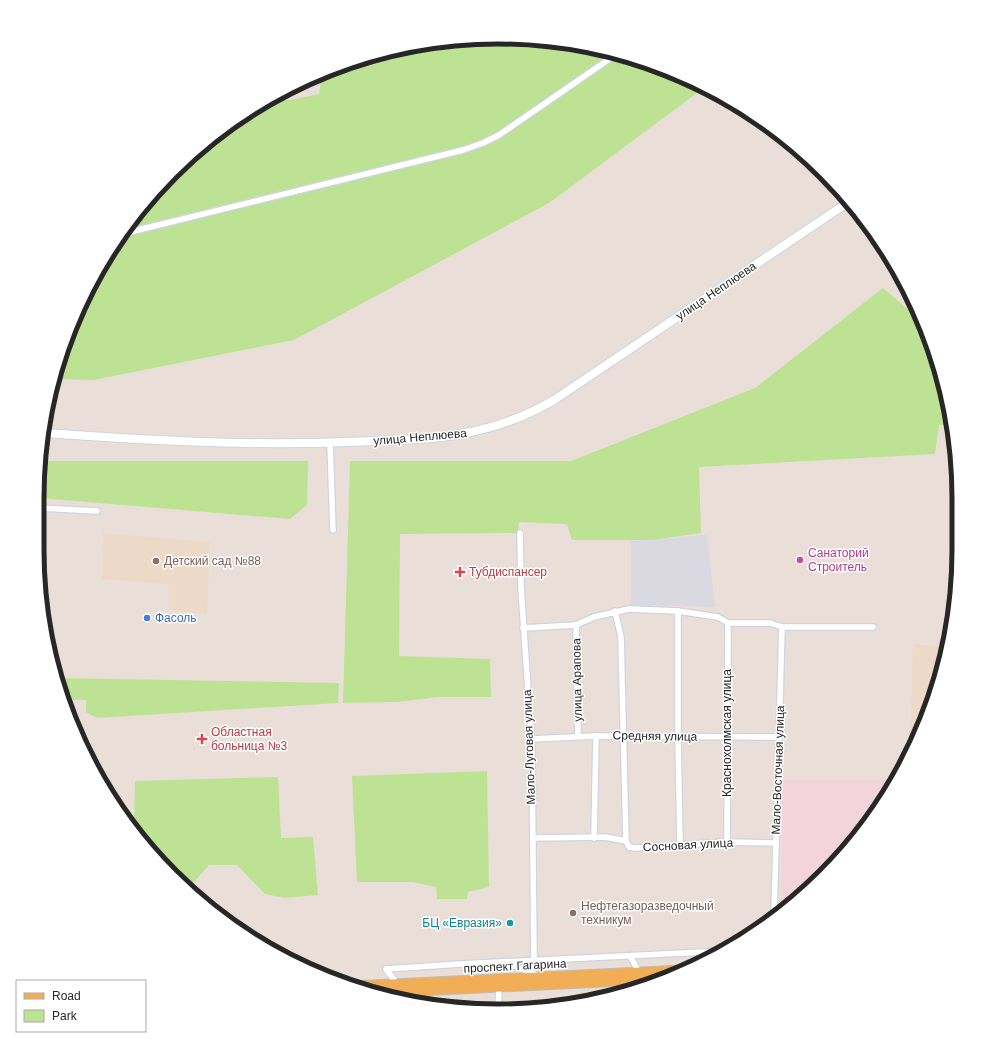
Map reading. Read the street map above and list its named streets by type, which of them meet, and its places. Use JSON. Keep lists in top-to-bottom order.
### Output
{
  "streets": {
    "main road": ["улица Неплюева", "проспект Гагарина"],
    "street": [
      "улица Арапова",
      "Краснохолмская улица",
      "Средняя улица",
      "Мало-Луговая улица",
      "Мало-Восточная улица",
      "Сосновая улица"
    ]
  },
  "crossings": [
    ["улица Арапова", "Средняя улица"],
    ["улица Арапова", "Сосновая улица"],
    ["Краснохолмская улица", "Средняя улица"],
    ["Краснохолмская улица", "Сосновая улица"],
    ["Средняя улица", "Мало-Луговая улица"],
    ["Средняя улица", "Мало-Восточная улица"],
    ["Мало-Луговая улица", "Сосновая улица"],
    ["Мало-Восточная улица", "Сосновая улица"]
  ],
  "places": {
    "other": [
      "Санаторий Строитель",
      "Детский сад №88",
      "Фасоль",
      "Нефтегазоразведочный техникум",
      "БЦ «Евразия»"
    ],
    "health": ["Тубдиспансер", "Областная больница №3"]
  },
  "legend": ["Road", "Park"]
}
